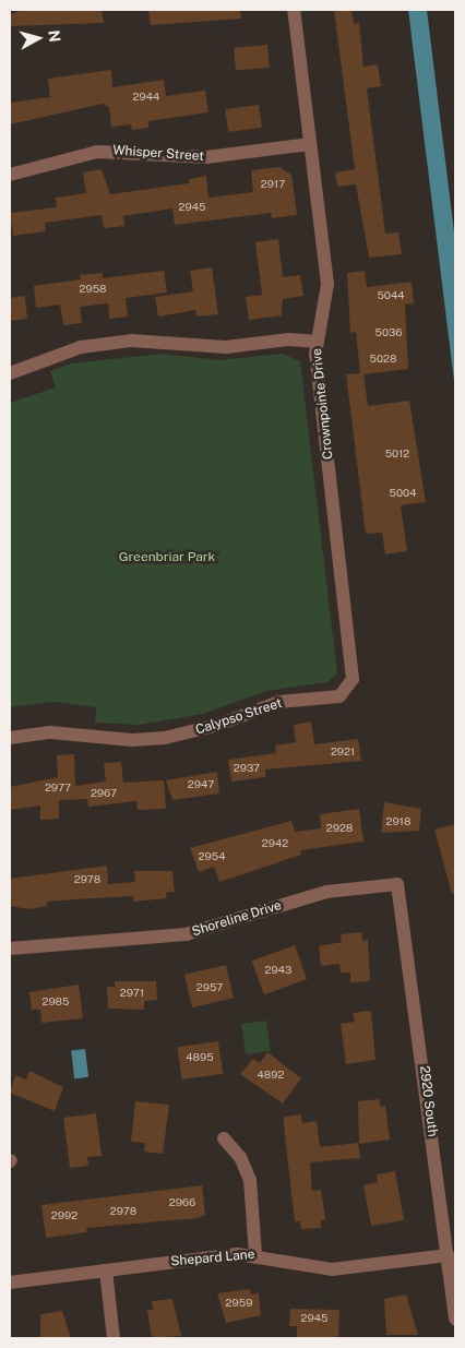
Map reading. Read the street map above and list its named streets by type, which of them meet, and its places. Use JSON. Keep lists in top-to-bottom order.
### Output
{
  "streets": {
    "street": [
      "Whisper Street",
      "Crownpointe Drive",
      "Calypso Street",
      "Shoreline Drive",
      "2920 South",
      "Shepard Lane"
    ]
  },
  "crossings": [
    ["Whisper Street", "Crownpointe Drive"],
    ["Crownpointe Drive", "Calypso Street"],
    ["Shoreline Drive", "2920 South"],
    ["2920 South", "Shepard Lane"]
  ],
  "parks": ["Greenbriar Park"],
  "house_numbers": [
    "2944",
    "2917",
    "2945",
    "2958",
    "5044",
    "5036",
    "5028",
    "5012",
    "5004",
    "2921",
    "2937",
    "2947",
    "2977",
    "2967",
    "2918",
    "2928",
    "2942",
    "2954",
    "2978",
    "2943",
    "2957",
    "2971",
    "2985",
    "4895",
    "4892",
    "2966",
    "2978",
    "2992",
    "2959",
    "2945"
  ],
  "north": "right"
}
